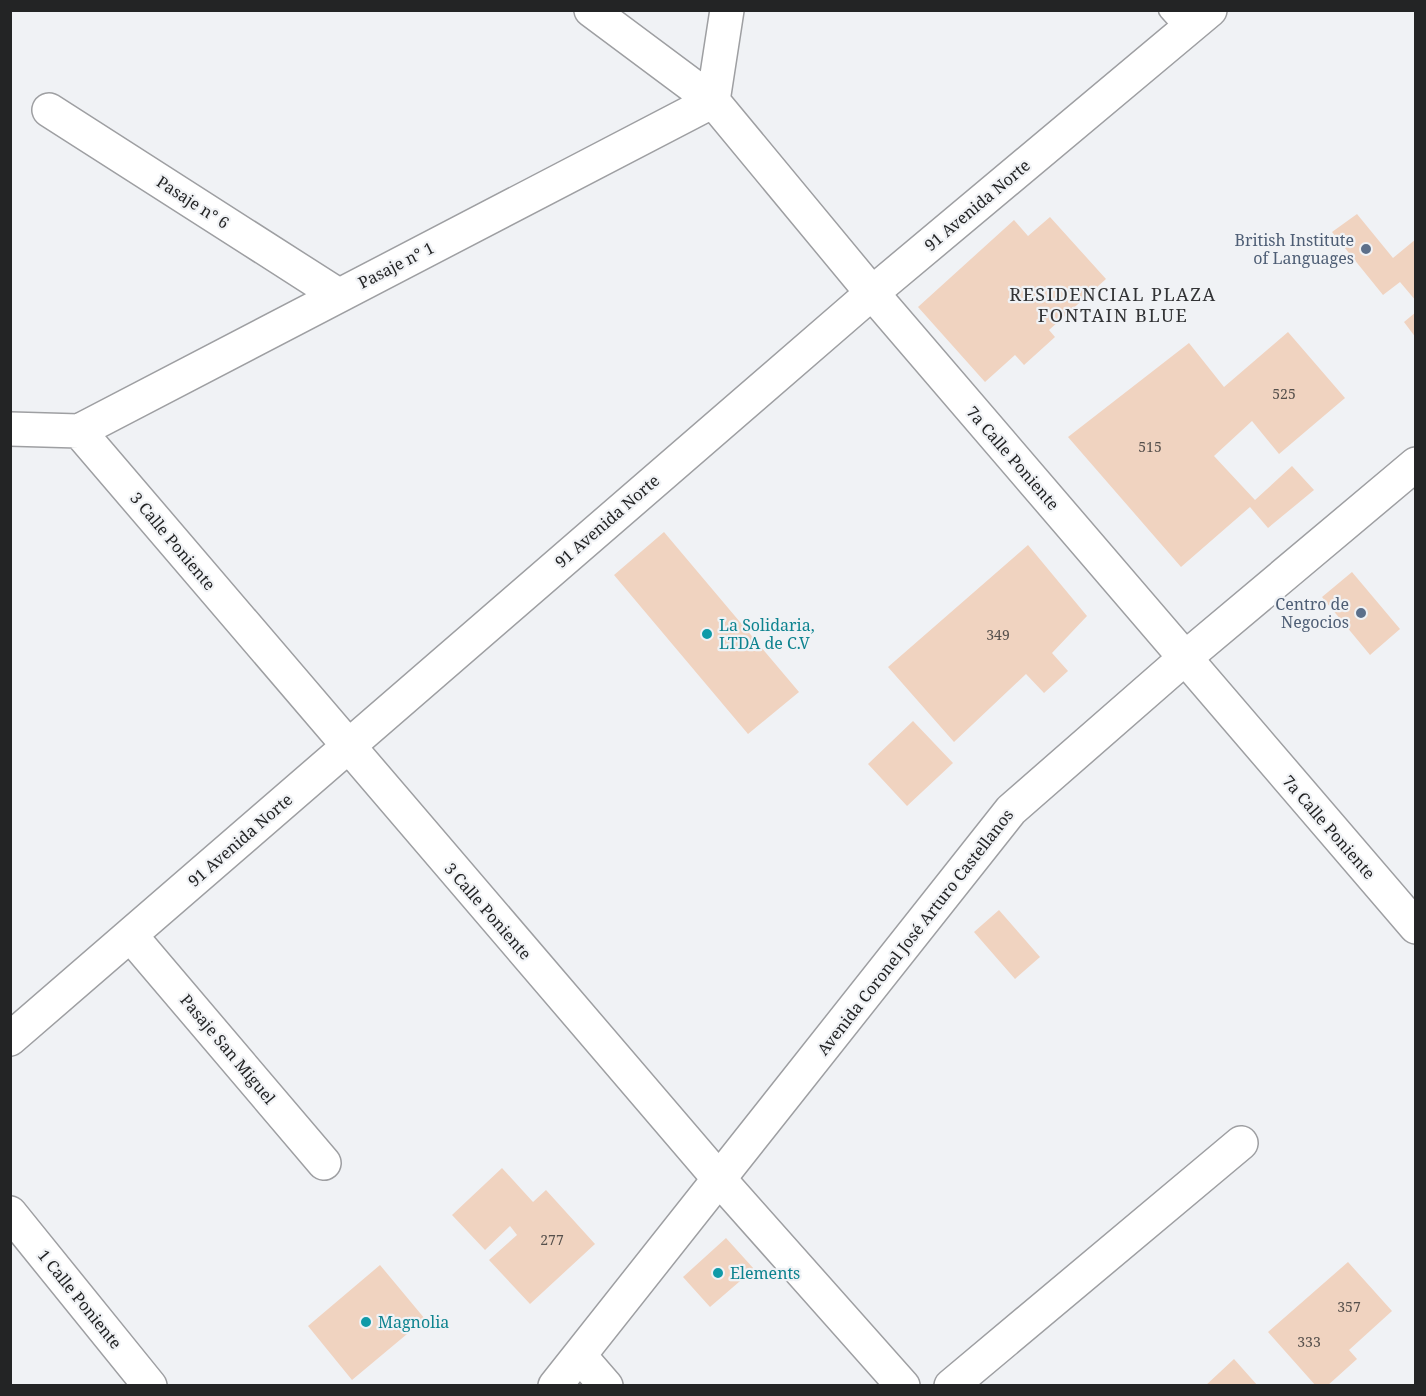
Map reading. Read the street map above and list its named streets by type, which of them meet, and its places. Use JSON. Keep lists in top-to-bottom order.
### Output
{
  "streets": {
    "street": [
      "Pasaje n° 6",
      "91 Avenida Norte",
      "Pasaje n° 1",
      "7a Calle Poniente",
      "3 Calle Poniente",
      "Avenida Coronel José Arturo Castellanos",
      "Pasaje San Miguel",
      "1 Calle Poniente"
    ]
  },
  "crossings": [
    ["Pasaje n° 6", "Pasaje n° 1"],
    ["91 Avenida Norte", "7a Calle Poniente"],
    ["91 Avenida Norte", "3 Calle Poniente"],
    ["91 Avenida Norte", "Pasaje San Miguel"],
    ["Pasaje n° 1", "7a Calle Poniente"],
    ["Pasaje n° 1", "3 Calle Poniente"],
    ["7a Calle Poniente", "Avenida Coronel José Arturo Castellanos"],
    ["3 Calle Poniente", "Avenida Coronel José Arturo Castellanos"]
  ],
  "districts": ["RESIDENCIAL PLAZA FONTAIN BLUE"],
  "places": [
    "British Institute of Languages",
    "Centro de Negocios",
    "La Solidaria, LTDA de C.V",
    "Elements",
    "Magnolia"
  ],
  "house_numbers": [
    "525",
    "515",
    "349",
    "277",
    "357",
    "333"
  ]
}
